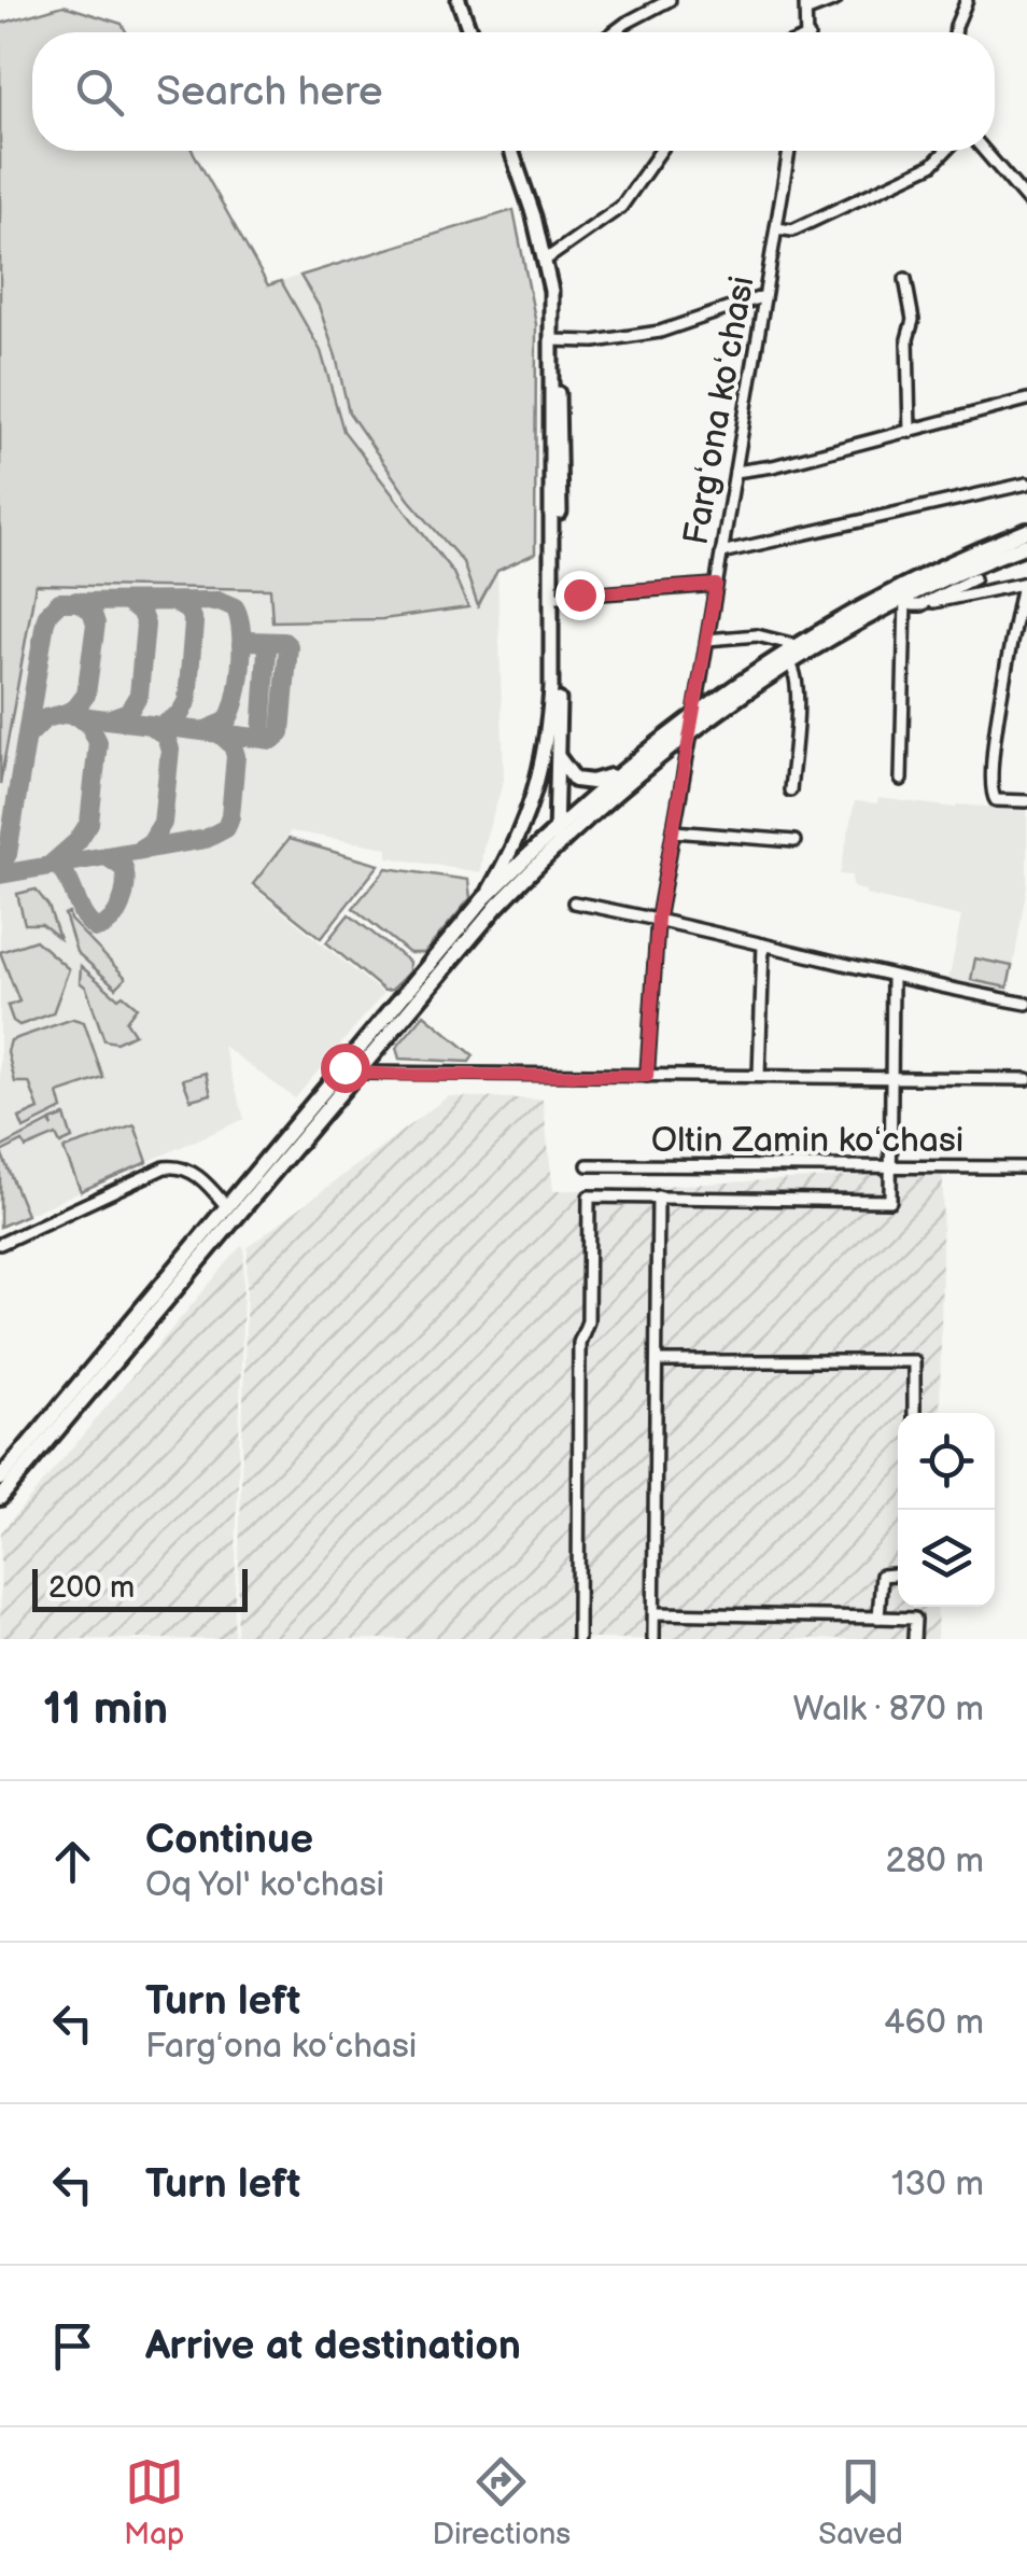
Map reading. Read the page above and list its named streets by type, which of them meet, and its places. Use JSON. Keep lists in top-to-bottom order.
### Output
{
  "streets": {
    "street": ["Fargʻona koʻchasi", "Oltin Zamin koʻchasi"]
  },
  "scale_bar": "200 m",
  "page": {
    "search": "Search here",
    "scale": "200 m",
    "heading": ["11 min", "Walk · 870 m"],
    "list": [
      ["Continue", "Oq Yol' ko'chasi", "280 m"],
      ["Turn left", "Fargʻona koʻchasi", "460 m"],
      ["Turn left", "130 m"],
      "Arrive at destination"
    ],
    "nav": ["Map", "Directions", "Saved"]
  }
}
